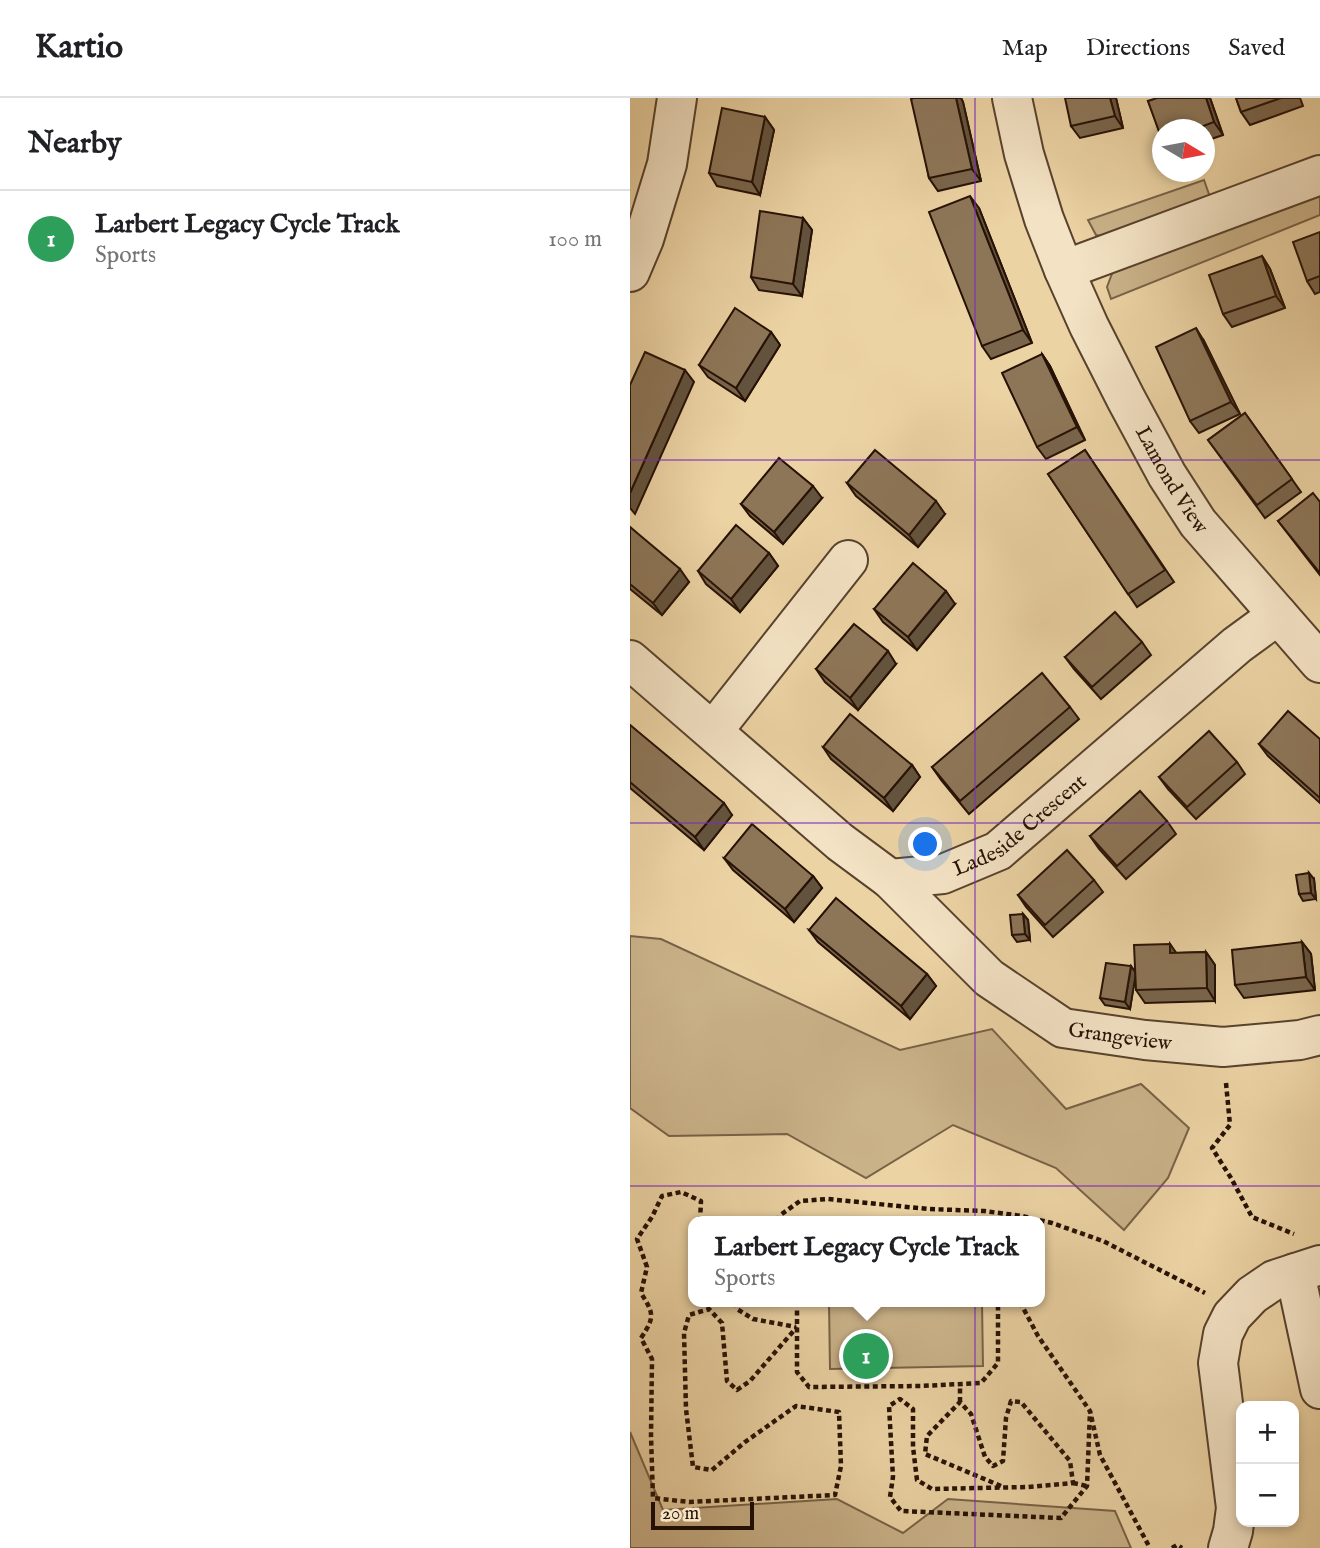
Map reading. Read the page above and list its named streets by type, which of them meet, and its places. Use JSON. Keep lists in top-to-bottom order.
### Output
{
  "streets": {
    "street": ["Lamond View", "Ladeside Crescent", "Grangeview"]
  },
  "crossings": [
    ["Lamond View", "Ladeside Crescent"],
    ["Ladeside Crescent", "Grangeview"]
  ],
  "scale_bar": "20 m",
  "north": "right",
  "page": {
    "header": "Kartio",
    "nav": ["Map", "Directions", "Saved"],
    "heading": "Nearby",
    "list": [
      {
        "mark": "1",
        "name": "Larbert Legacy Cycle Track",
        "note": "Sports",
        "value": "100 m"
      }
    ],
    "popup": ["Larbert Legacy Cycle Track", "Sports"],
    "pins": "1",
    "map_buttons": ["+", "−"],
    "scale": "20 m"
  }
}
